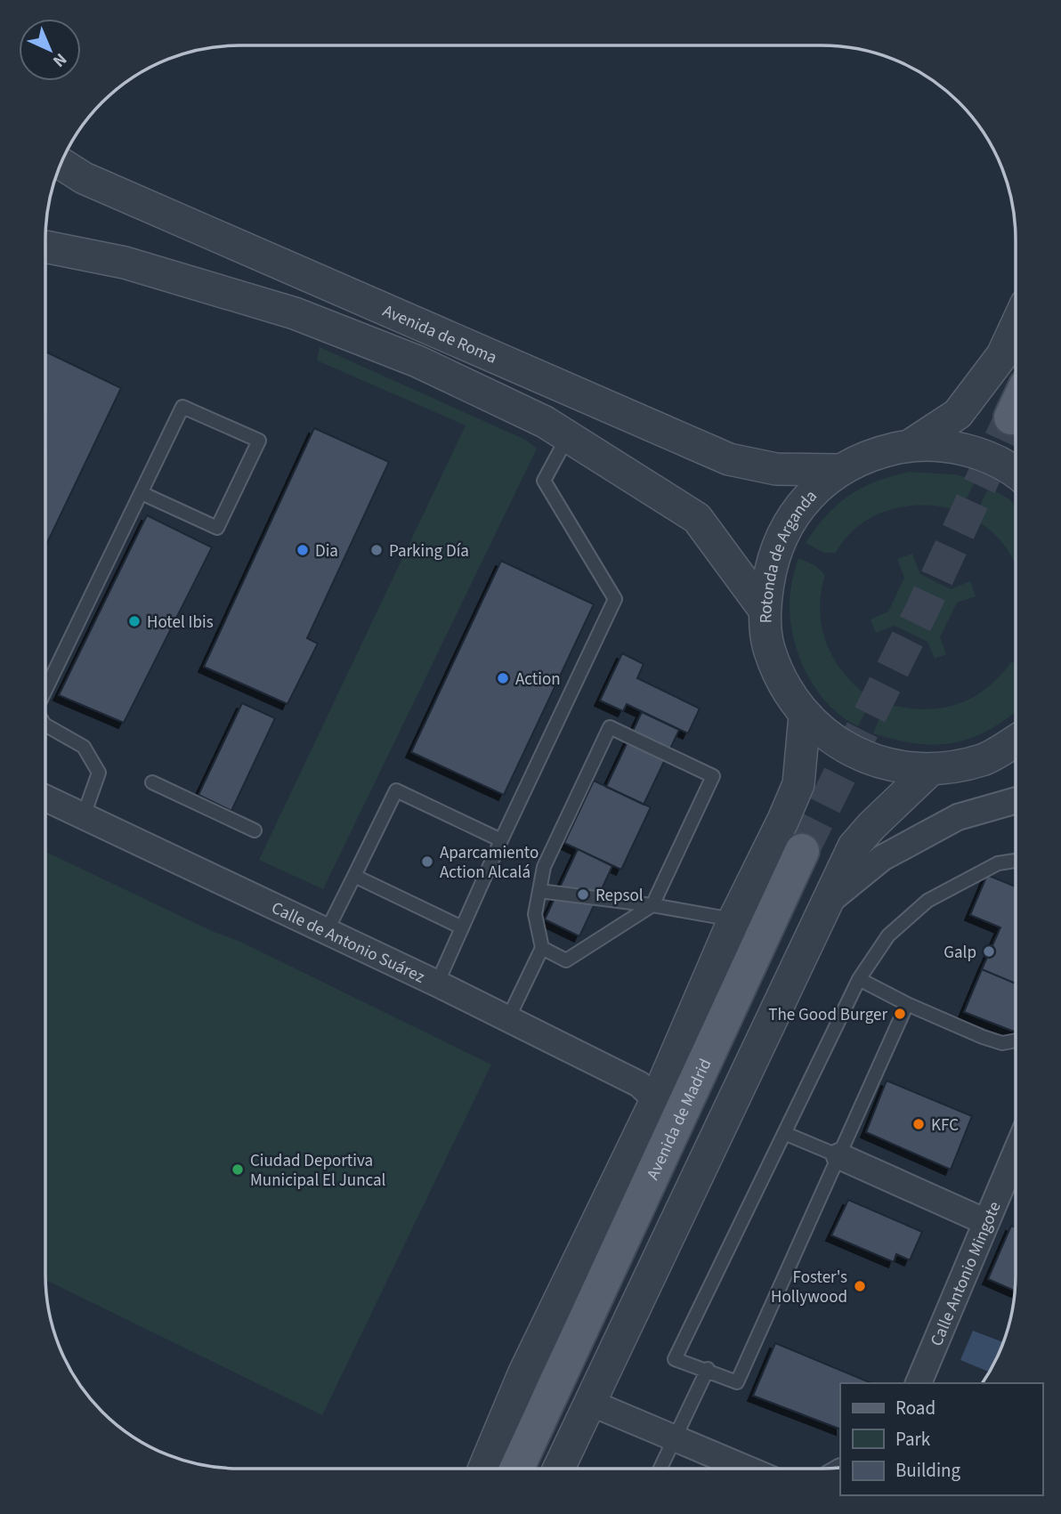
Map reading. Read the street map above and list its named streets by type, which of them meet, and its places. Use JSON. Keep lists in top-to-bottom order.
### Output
{
  "streets": {
    "main road": ["Avenida de Madrid"],
    "street": [
      "Avenida de Roma",
      "Rotonda de Arganda",
      "Calle de Antonio Suárez",
      "Calle Antonio Mingote"
    ]
  },
  "crossings": [
    ["Avenida de Roma", "Rotonda de Arganda"]
  ],
  "places": [
    "Dia",
    "Parking Día",
    "Hotel Ibis",
    "Action",
    "Aparcamiento Action Alcalá",
    "Repsol",
    "Galp",
    "The Good Burger",
    "KFC",
    "Ciudad Deportiva Municipal El Juncal",
    "Foster's Hollywood"
  ],
  "legend": ["Road", "Park", "Building"],
  "north": "bottom right"
}
